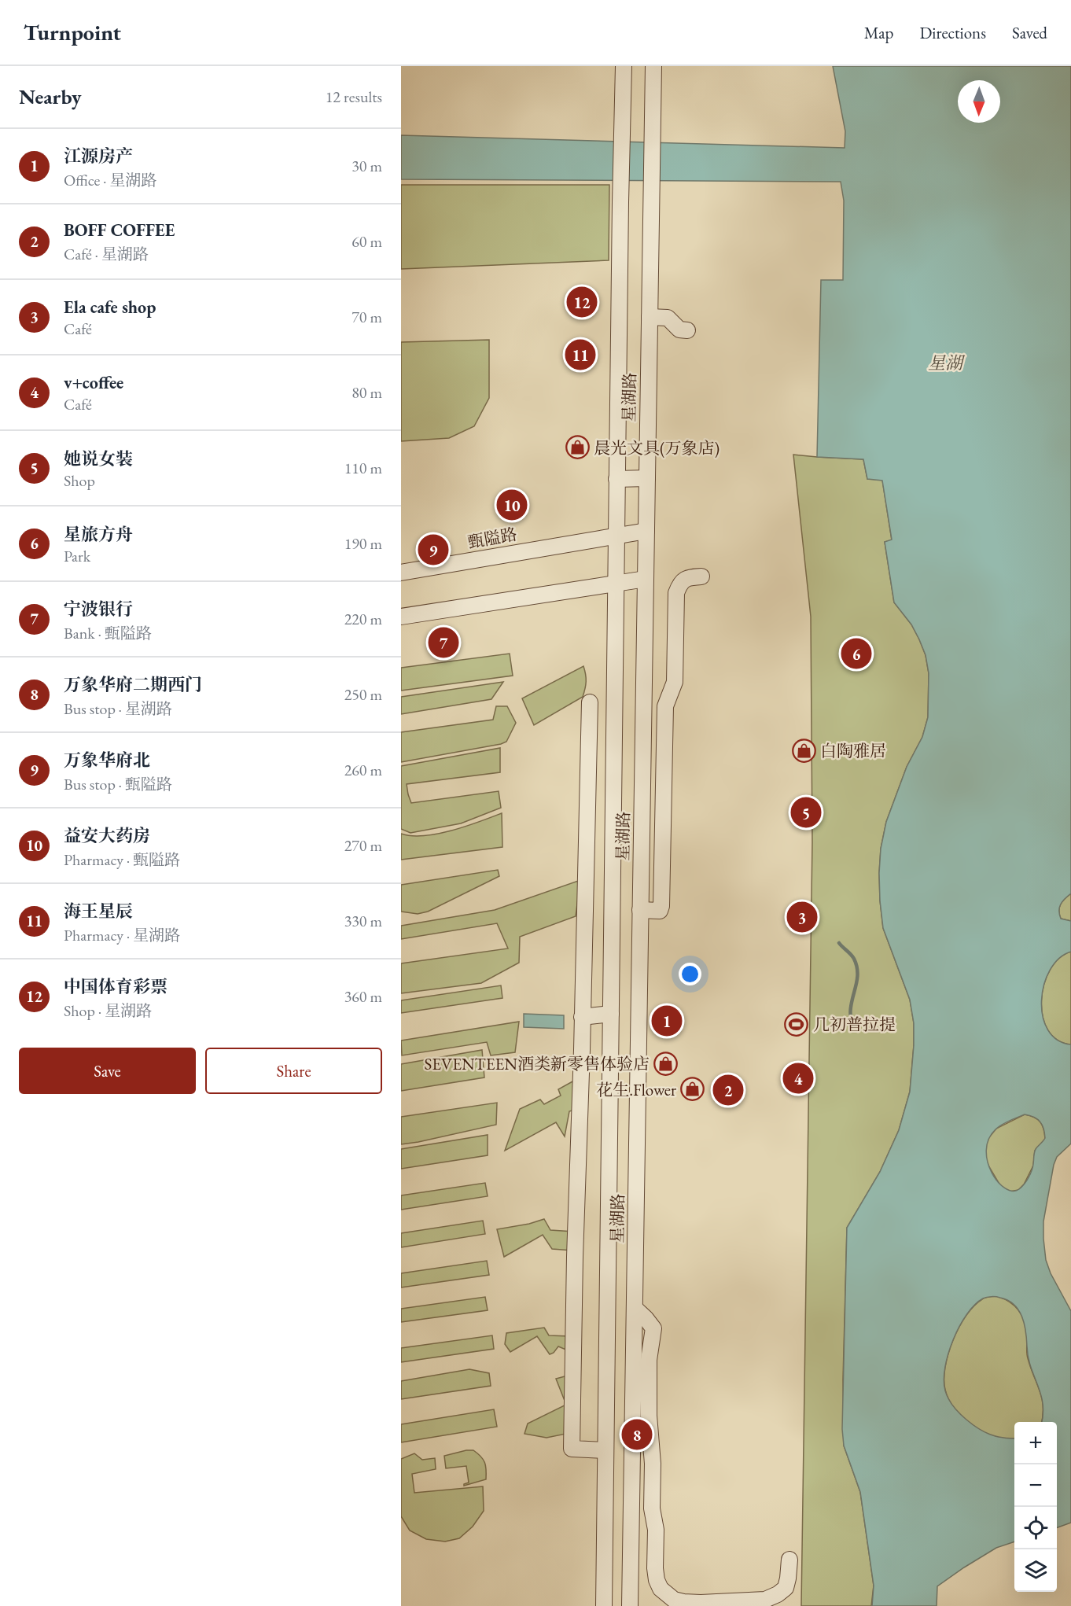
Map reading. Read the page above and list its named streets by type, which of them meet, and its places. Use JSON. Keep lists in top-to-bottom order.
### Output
{
  "streets": {
    "street": ["星湖路", "甄隘路"]
  },
  "crossings": [
    ["星湖路", "甄隘路"]
  ],
  "water": ["星湖"],
  "places": {
    "shop": [
      "晨光文具(万象店)",
      "白陶雅居",
      "SEVENTEEN酒类新零售体验店",
      "花生.Flower"
    ],
    "sports": ["几初普拉提"]
  },
  "north": "bottom",
  "page": {
    "header": "Turnpoint",
    "nav": ["Map", "Directions", "Saved"],
    "heading": ["Nearby", "12 results"],
    "list": [
      {
        "mark": "1",
        "name": "江源房产",
        "note": "Office · 星湖路",
        "value": "30 m"
      },
      {
        "mark": "2",
        "name": "BOFF COFFEE",
        "note": "Café · 星湖路",
        "value": "60 m"
      },
      {
        "mark": "3",
        "name": "Ela cafe shop",
        "note": "Café",
        "value": "70 m"
      },
      {
        "mark": "4",
        "name": "v+coffee",
        "note": "Café",
        "value": "80 m"
      },
      {
        "mark": "5",
        "name": "她说女装",
        "note": "Shop",
        "value": "110 m"
      },
      {
        "mark": "6",
        "name": "星旅方舟",
        "note": "Park",
        "value": "190 m"
      },
      {
        "mark": "7",
        "name": "宁波银行",
        "note": "Bank · 甄隘路",
        "value": "220 m"
      },
      {
        "mark": "8",
        "name": "万象华府二期西门",
        "note": "Bus stop · 星湖路",
        "value": "250 m"
      },
      {
        "mark": "9",
        "name": "万象华府北",
        "note": "Bus stop · 甄隘路",
        "value": "260 m"
      },
      {
        "mark": "10",
        "name": "益安大药房",
        "note": "Pharmacy · 甄隘路",
        "value": "270 m"
      },
      {
        "mark": "11",
        "name": "海王星辰",
        "note": "Pharmacy · 星湖路",
        "value": "330 m"
      },
      {
        "mark": "12",
        "name": "中国体育彩票",
        "note": "Shop · 星湖路",
        "value": "360 m"
      }
    ],
    "pins": [
      "12",
      "11",
      "10",
      "9",
      "7",
      "6",
      "5",
      "3",
      "1",
      "4",
      "2",
      "8"
    ],
    "buttons": ["Save", "Share"],
    "map_buttons": ["+", "−"]
  }
}
